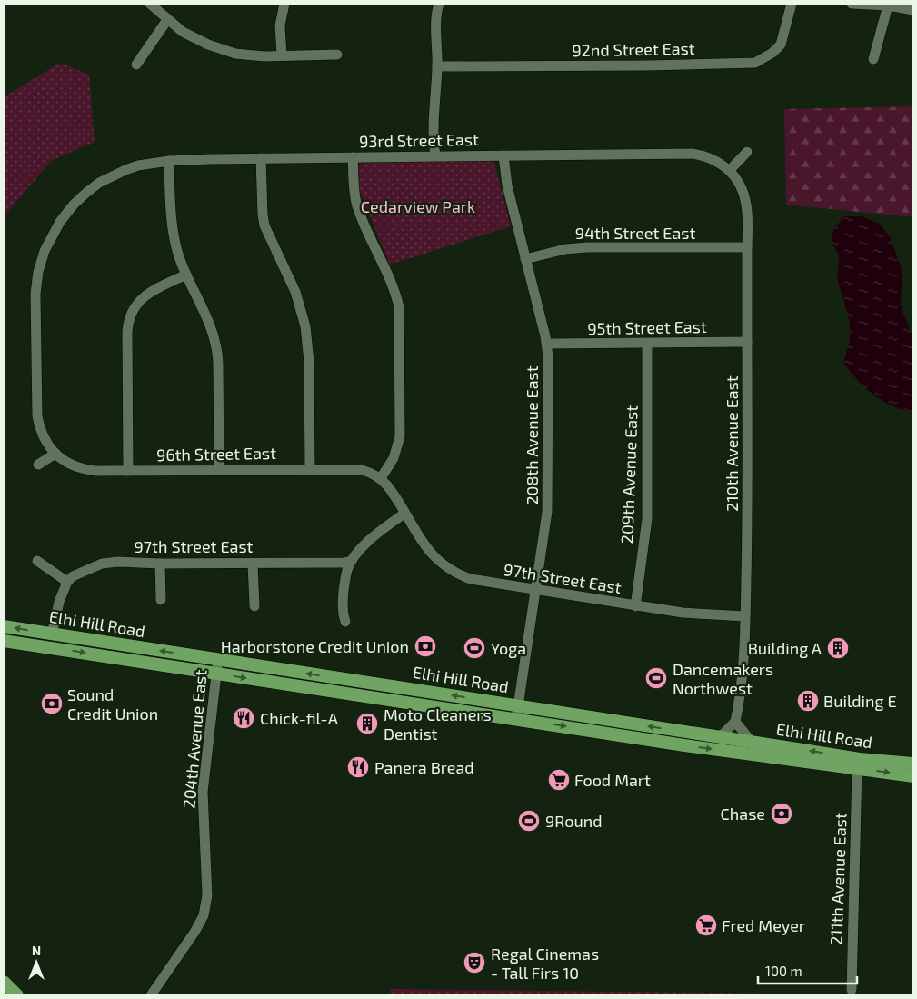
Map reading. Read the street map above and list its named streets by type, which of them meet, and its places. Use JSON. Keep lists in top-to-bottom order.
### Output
{
  "streets": {
    "main road": ["Elhi Hill Road"],
    "street": [
      "92nd Street East",
      "93rd Street East",
      "94th Street East",
      "95th Street East",
      "208th Avenue East",
      "210th Avenue East",
      "96th Street East",
      "209th Avenue East",
      "97th Street East",
      "204th Avenue East",
      "211th Avenue East"
    ]
  },
  "crossings": [
    ["93rd Street East", "208th Avenue East"],
    ["93rd Street East", "210th Avenue East"],
    ["93rd Street East", "96th Street East"],
    ["94th Street East", "208th Avenue East"],
    ["94th Street East", "210th Avenue East"],
    ["95th Street East", "208th Avenue East"],
    ["95th Street East", "210th Avenue East"],
    ["95th Street East", "209th Avenue East"],
    ["208th Avenue East", "97th Street East"],
    ["208th Avenue East", "Elhi Hill Road"],
    ["210th Avenue East", "97th Street East"],
    ["96th Street East", "97th Street East"],
    ["209th Avenue East", "97th Street East"],
    ["Elhi Hill Road", "204th Avenue East"],
    ["Elhi Hill Road", "211th Avenue East"]
  ],
  "parks": ["Cedarview Park"],
  "places": {
    "bank": ["Harborstone Credit Union", "Sound Credit Union", "Chase"],
    "sports": ["Yoga", "Dancemakers Northwest", "9Round"],
    "building": ["Building A", "Building E", "Moto Cleaners Dentist"],
    "restaurant": ["Chick-fil-A", "Panera Bread"],
    "supermarket": ["Food Mart", "Fred Meyer"],
    "theatre": ["Regal Cinemas - Tall Firs 10"]
  },
  "scale_bar": "100 m",
  "north": "top"
}
